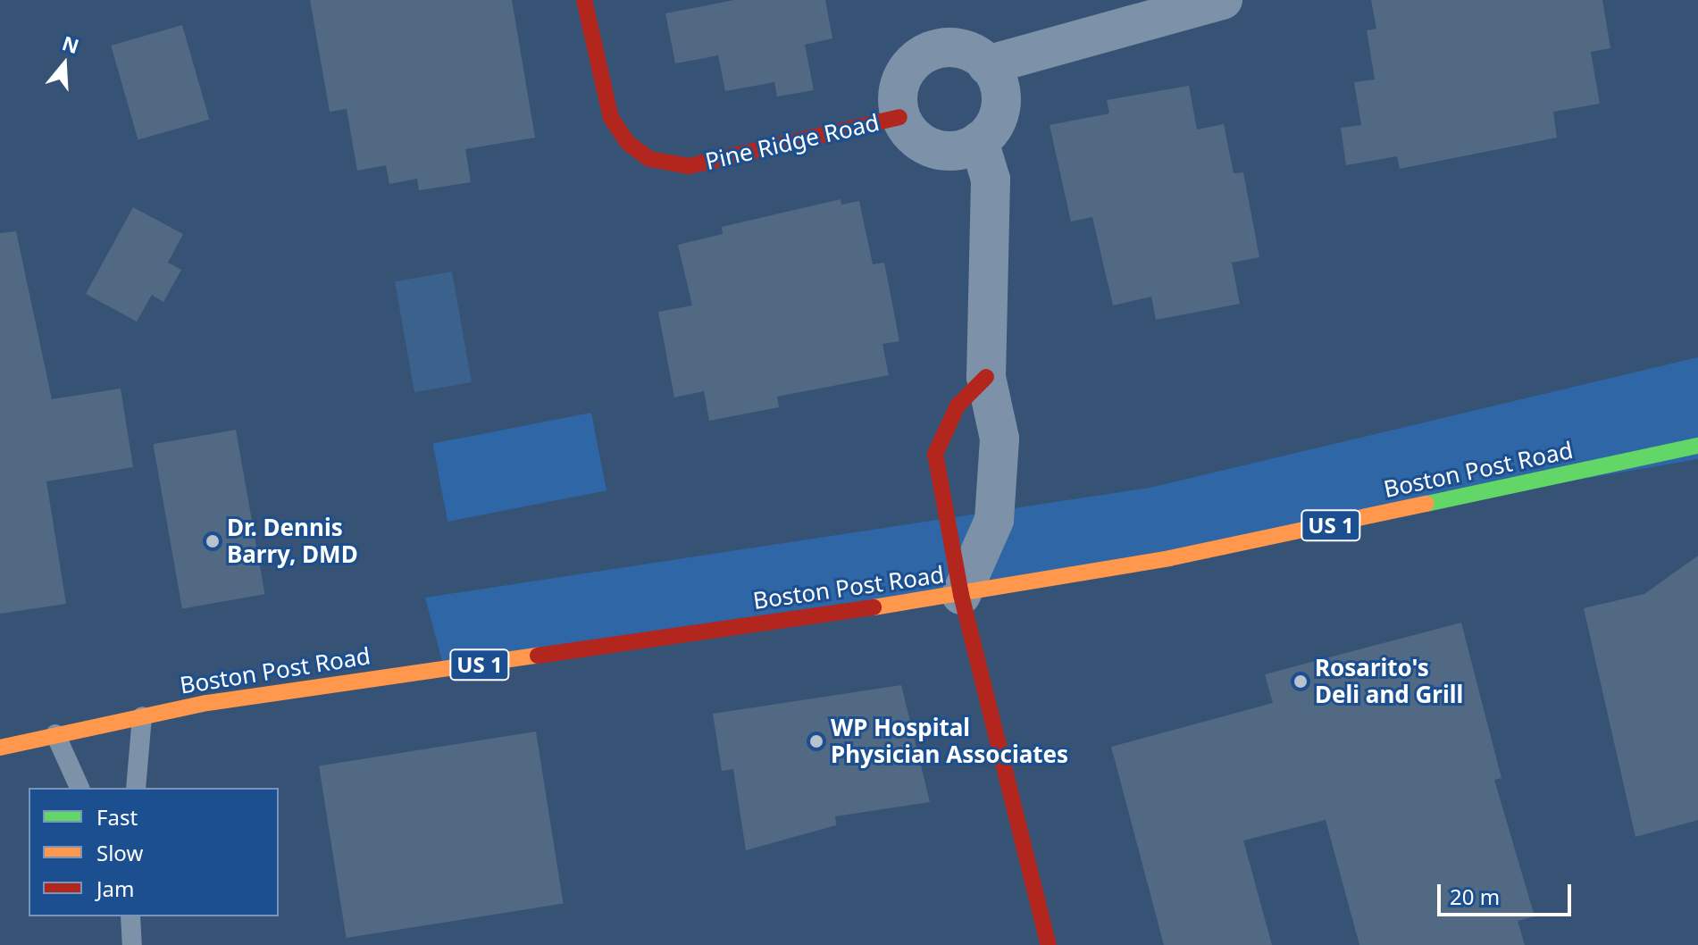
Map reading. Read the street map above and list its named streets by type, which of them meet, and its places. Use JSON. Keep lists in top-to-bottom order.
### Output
{
  "streets": {
    "main road": ["Pine Ridge Road", "Boston Post Road", "US 1"]
  },
  "places": ["Dr. Dennis Barry, DMD", "Rosarito's Deli and Grill", "WP Hospital Physician Associates"],
  "legend": ["Fast", "Slow", "Jam"],
  "scale_bar": "20 m",
  "north": "top"
}
